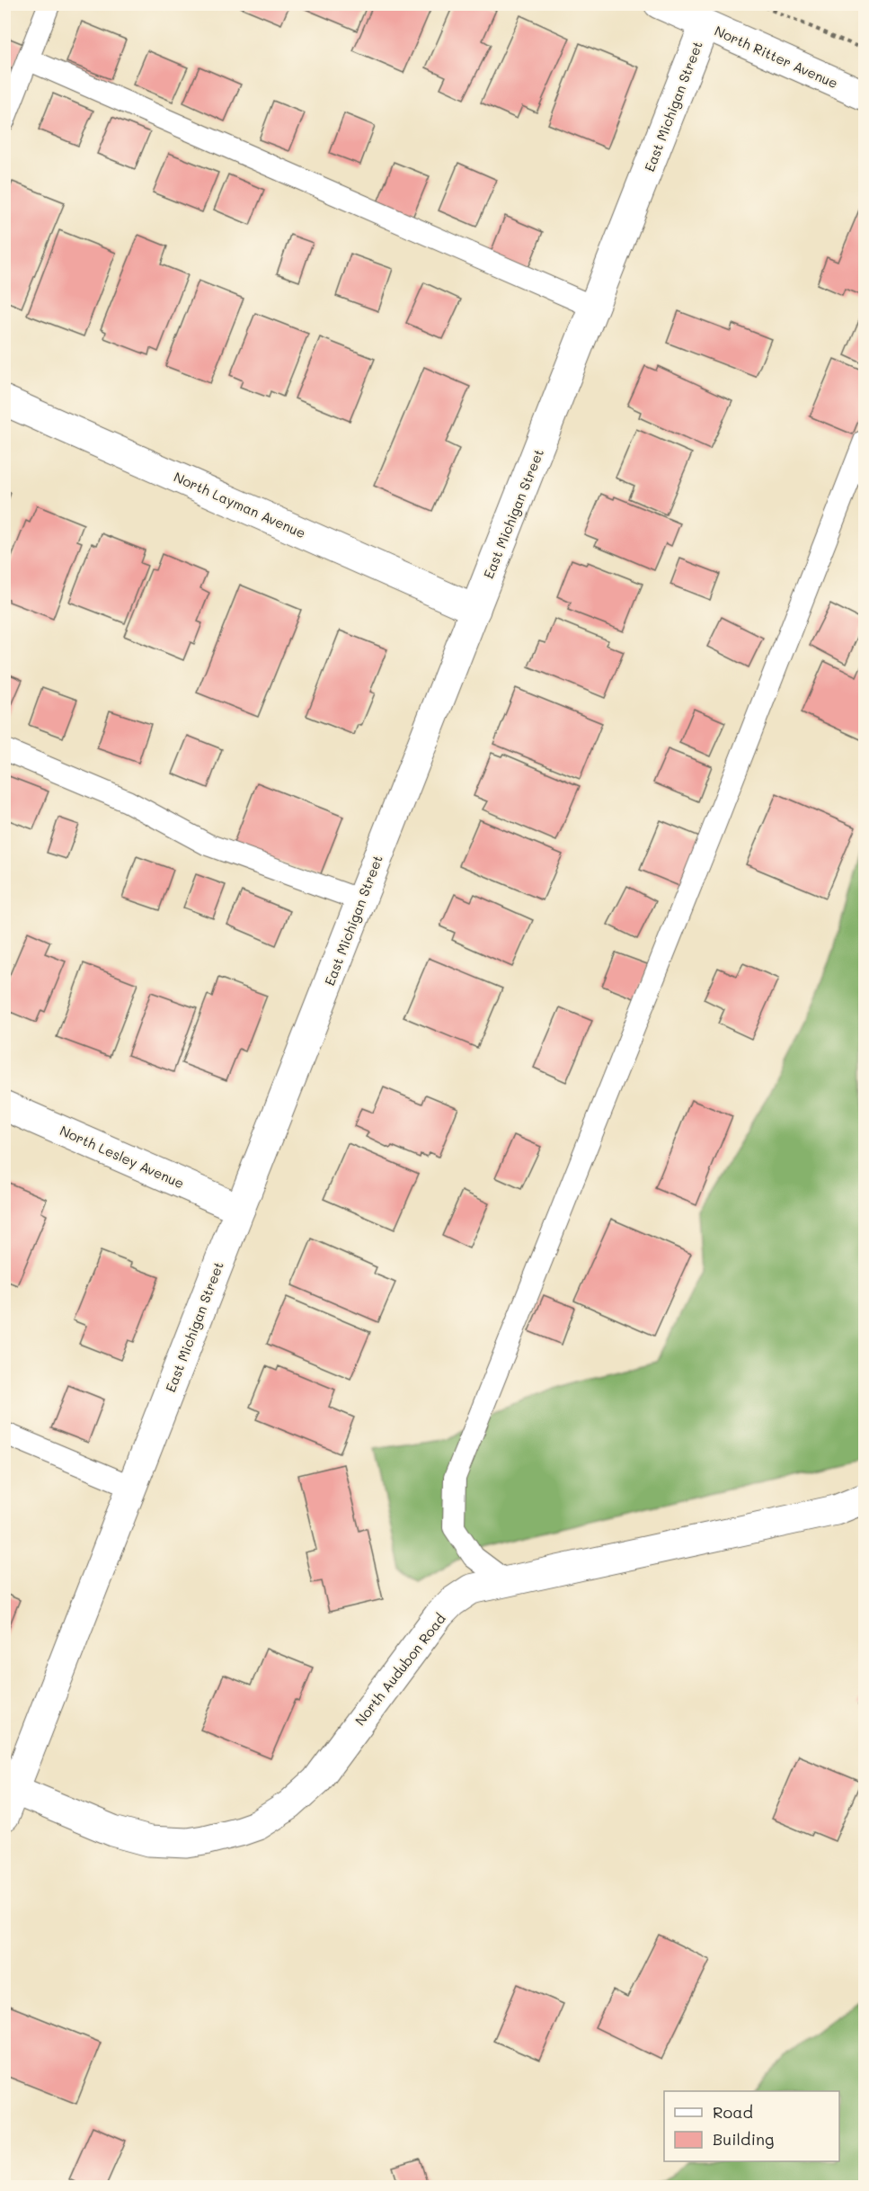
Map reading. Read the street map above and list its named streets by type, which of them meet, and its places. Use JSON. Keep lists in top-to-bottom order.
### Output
{
  "streets": {
    "street": [
      "North Ritter Avenue",
      "East Michigan Street",
      "North Layman Avenue",
      "North Lesley Avenue",
      "North Audubon Road"
    ]
  },
  "crossings": [
    ["North Ritter Avenue", "East Michigan Street"],
    ["East Michigan Street", "North Layman Avenue"],
    ["East Michigan Street", "North Lesley Avenue"],
    ["East Michigan Street", "North Audubon Road"]
  ],
  "legend": ["Road", "Building"]
}
